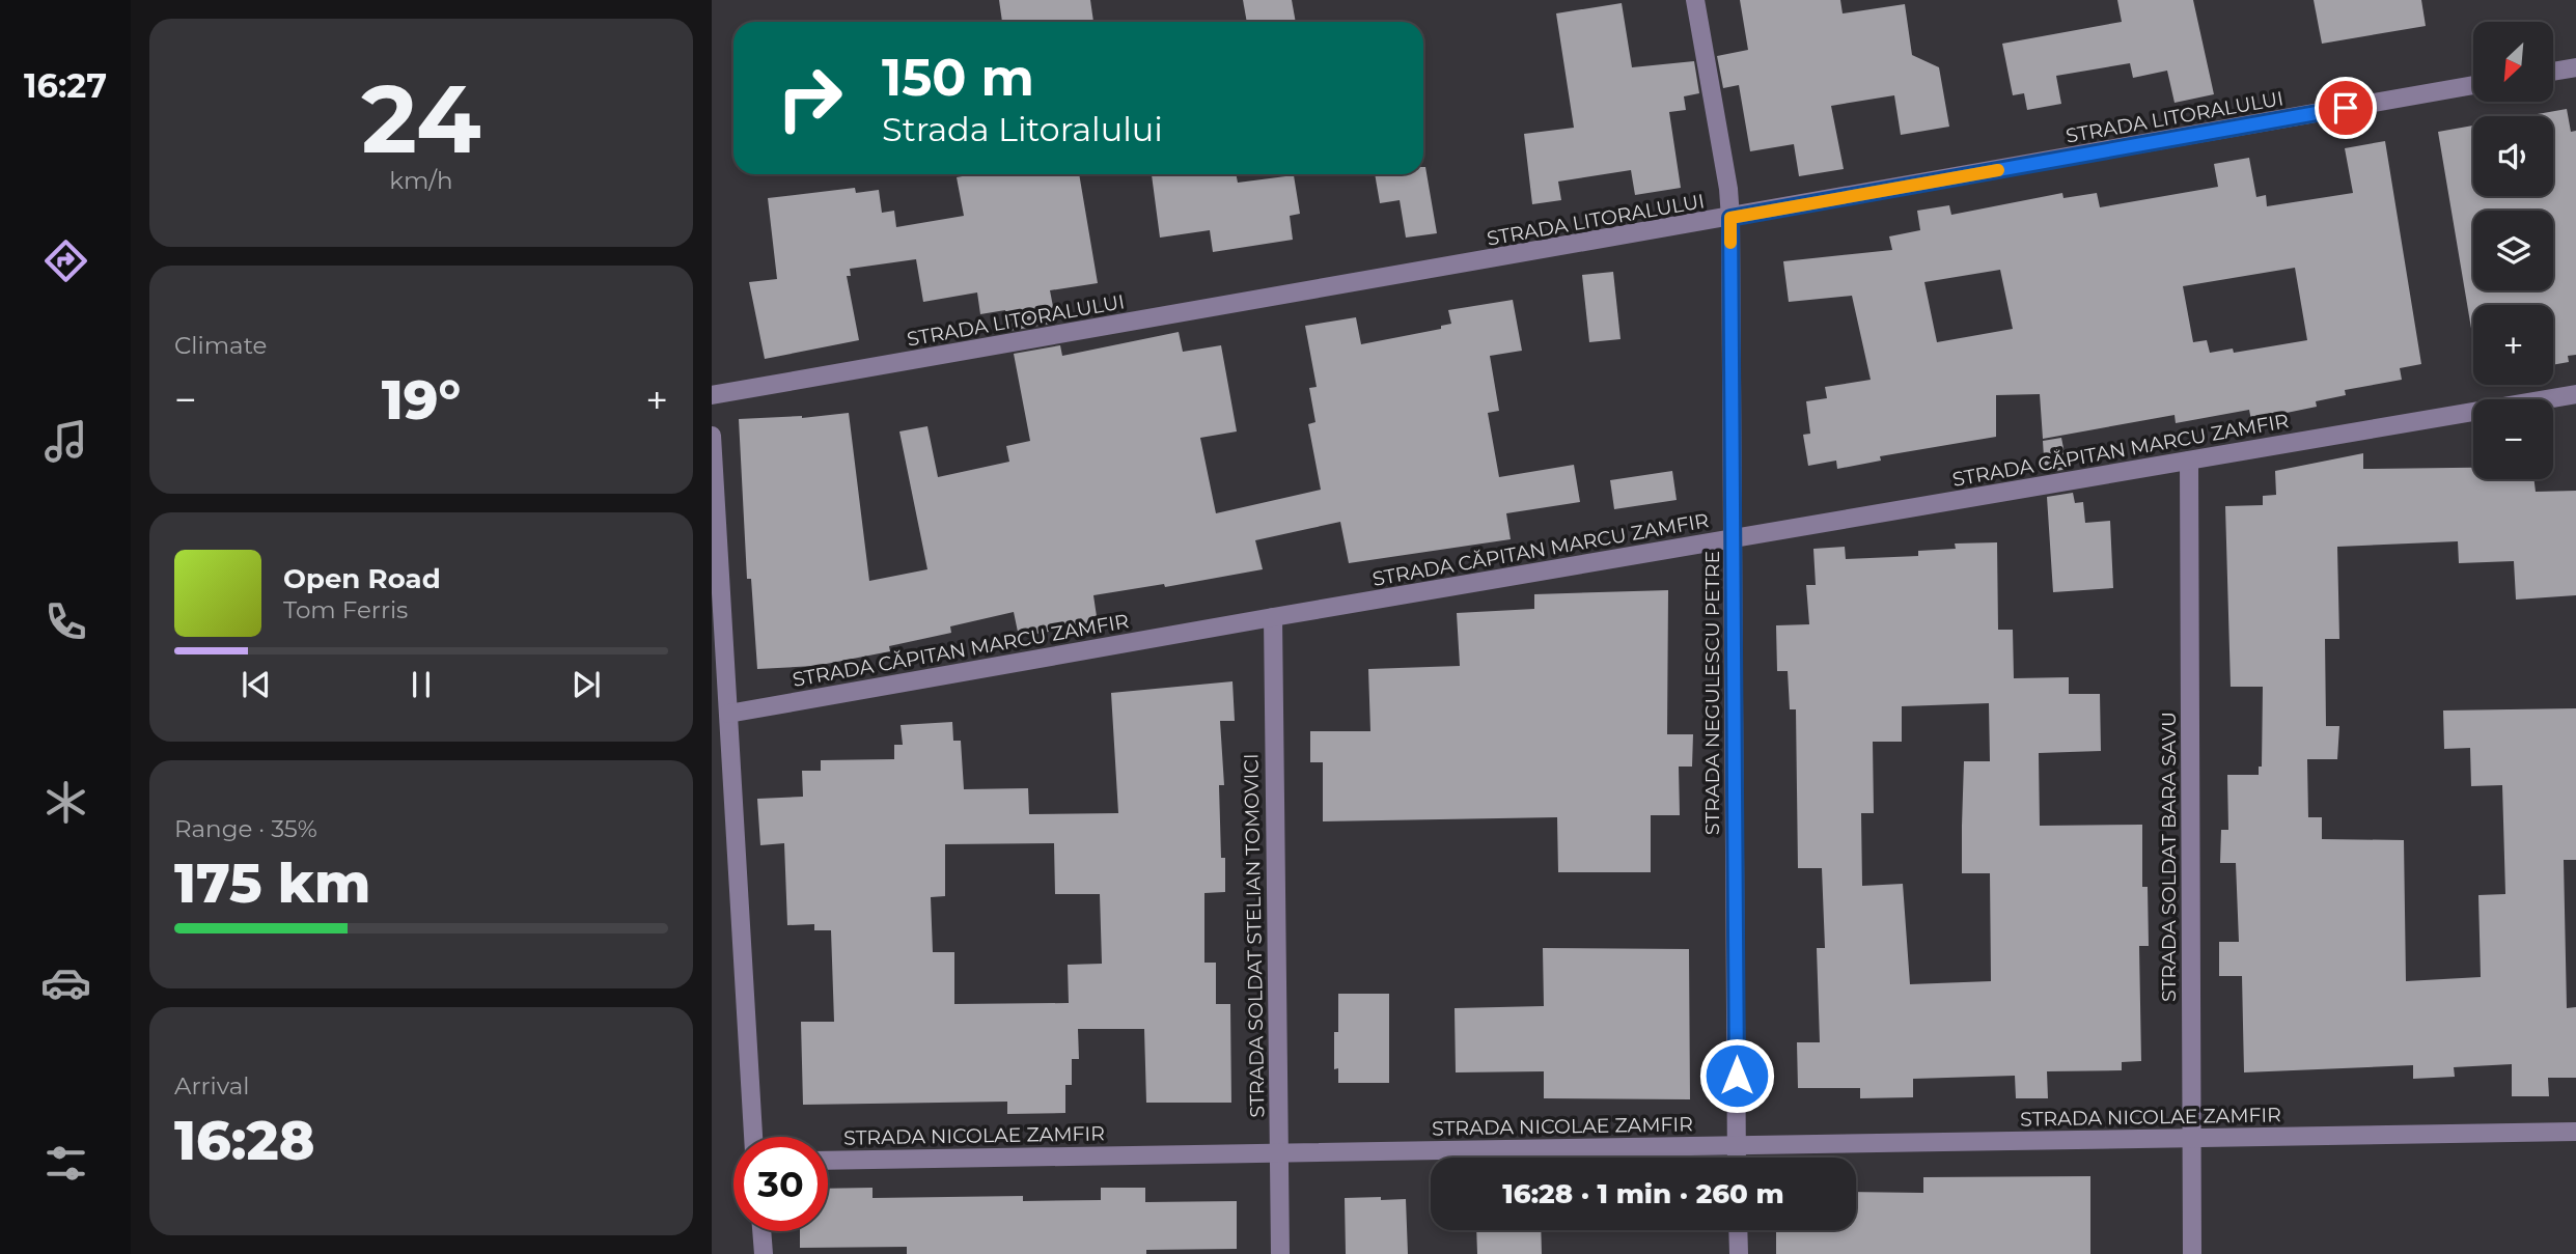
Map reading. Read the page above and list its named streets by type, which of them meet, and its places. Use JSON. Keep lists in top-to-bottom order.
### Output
{
  "streets": {
    "street": [
      "STRADA LITORALULUI",
      "STRADA CĂPITAN MARCU ZAMFIR",
      "STRADA NEGULESCU PETRE",
      "STRADA SOLDAT BARA SAVU",
      "STRADA SOLDAT STELIAN TOMOVICI",
      "STRADA NICOLAE ZAMFIR"
    ]
  },
  "crossings": [
    ["STRADA LITORALULUI", "STRADA NEGULESCU PETRE"],
    ["STRADA CĂPITAN MARCU ZAMFIR", "STRADA NEGULESCU PETRE"],
    ["STRADA CĂPITAN MARCU ZAMFIR", "STRADA SOLDAT BARA SAVU"],
    ["STRADA CĂPITAN MARCU ZAMFIR", "STRADA SOLDAT STELIAN TOMOVICI"],
    ["STRADA NEGULESCU PETRE", "STRADA NICOLAE ZAMFIR"],
    ["STRADA SOLDAT BARA SAVU", "STRADA NICOLAE ZAMFIR"],
    ["STRADA SOLDAT STELIAN TOMOVICI", "STRADA NICOLAE ZAMFIR"]
  ],
  "north": "bottom left",
  "page": {
    "tabs": "16:27",
    "tile": [
      ["24", "km/h"],
      "Climate",
      ["Range · 35%", "175 km"],
      ["Arrival", "16:28"]
    ],
    "map_buttons": ["+", "−"],
    "turn": ["150 m", "Strada Litoralului"],
    "heat": ["−", "19°", "+"],
    "song": ["Open Road", "Tom Ferris"],
    "limit": "30",
    "trip": "16:28 · 1 min · 260 m"
  }
}
